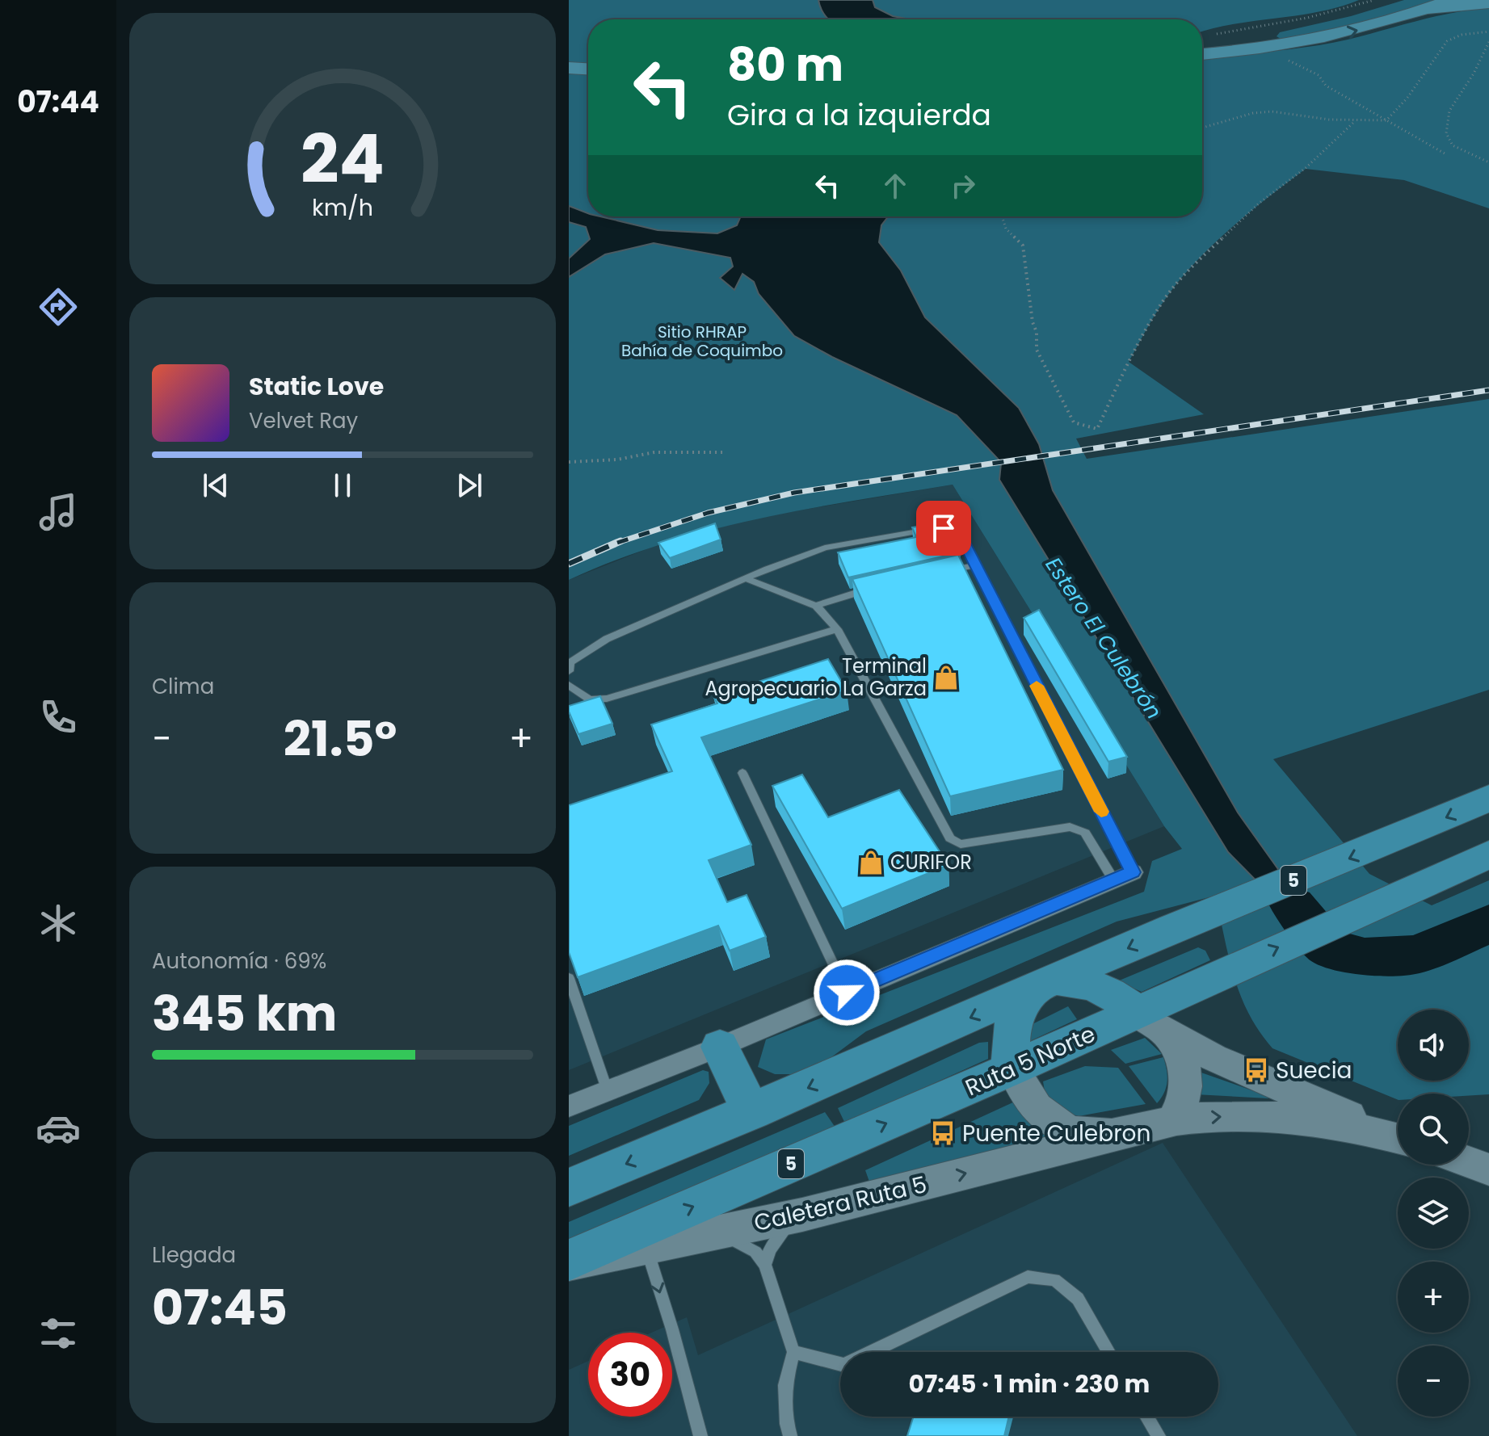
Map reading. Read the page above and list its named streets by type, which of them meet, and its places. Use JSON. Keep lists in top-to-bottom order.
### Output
{
  "streets": {
    "highway": ["5", "Ruta 5 Norte"],
    "main road": ["Caletera Ruta 5"]
  },
  "crossings": [
    ["Ruta 5 Norte", "Caletera Ruta 5"]
  ],
  "one_way": ["Caletera Ruta 5"],
  "water": ["Estero El Culebrón"],
  "parks": ["Sitio RHRAP Bahía de Coquimbo"],
  "places": {
    "shop": ["Terminal Agropecuario La Garza", "CURIFOR"],
    "bus stop": ["Suecia", "Puente Culebron"]
  },
  "page": {
    "tabs": "07:44",
    "turn": ["80 m", "Gira a la izquierda"],
    "song": ["Static Love", "Velvet Ray"],
    "tile": [
      "Clima",
      ["Autonomía · 69%", "345 km"],
      ["Llegada", "07:45"]
    ],
    "heat": ["−", "21.5°", "+"],
    "map_buttons": ["+", "−"],
    "limit": "30",
    "trip": "07:45 · 1 min · 230 m",
    "gauge": ["24", "km/h"]
  }
}
